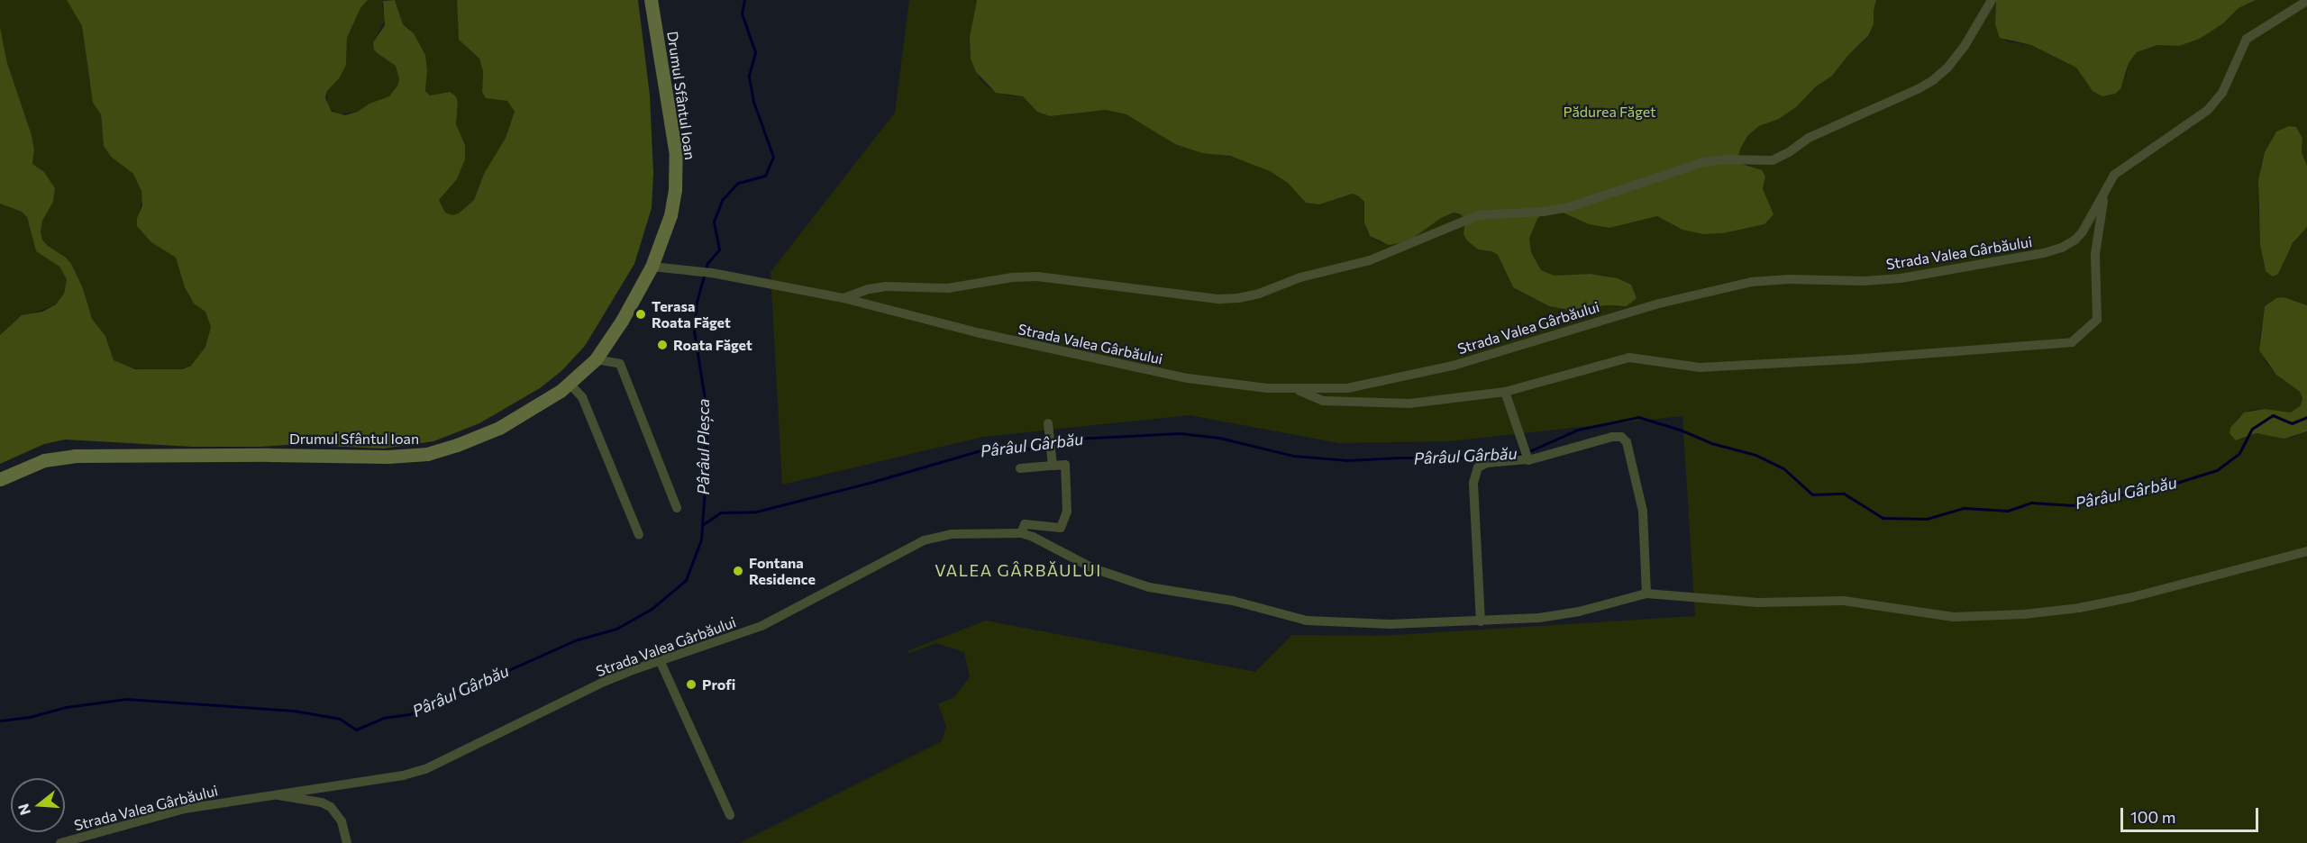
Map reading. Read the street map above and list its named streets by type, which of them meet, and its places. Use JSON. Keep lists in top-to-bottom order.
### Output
{
  "streets": {
    "main road": ["Drumul Sfântul Ioan"],
    "street": ["Strada Valea Gârbăului"]
  },
  "crossings": [
    ["Drumul Sfântul Ioan", "Strada Valea Gârbăului"]
  ],
  "districts": ["VALEA GÂRBĂULUI"],
  "water": ["Pârâul Gârbău", "Pârâul Pleșca"],
  "parks": ["Pădurea Făget"],
  "places": [
    "Terasa Roata Făget",
    "Roata Făget",
    "Fontana Residence",
    "Profi"
  ],
  "scale_bar": "100 m",
  "north": "left"
}
